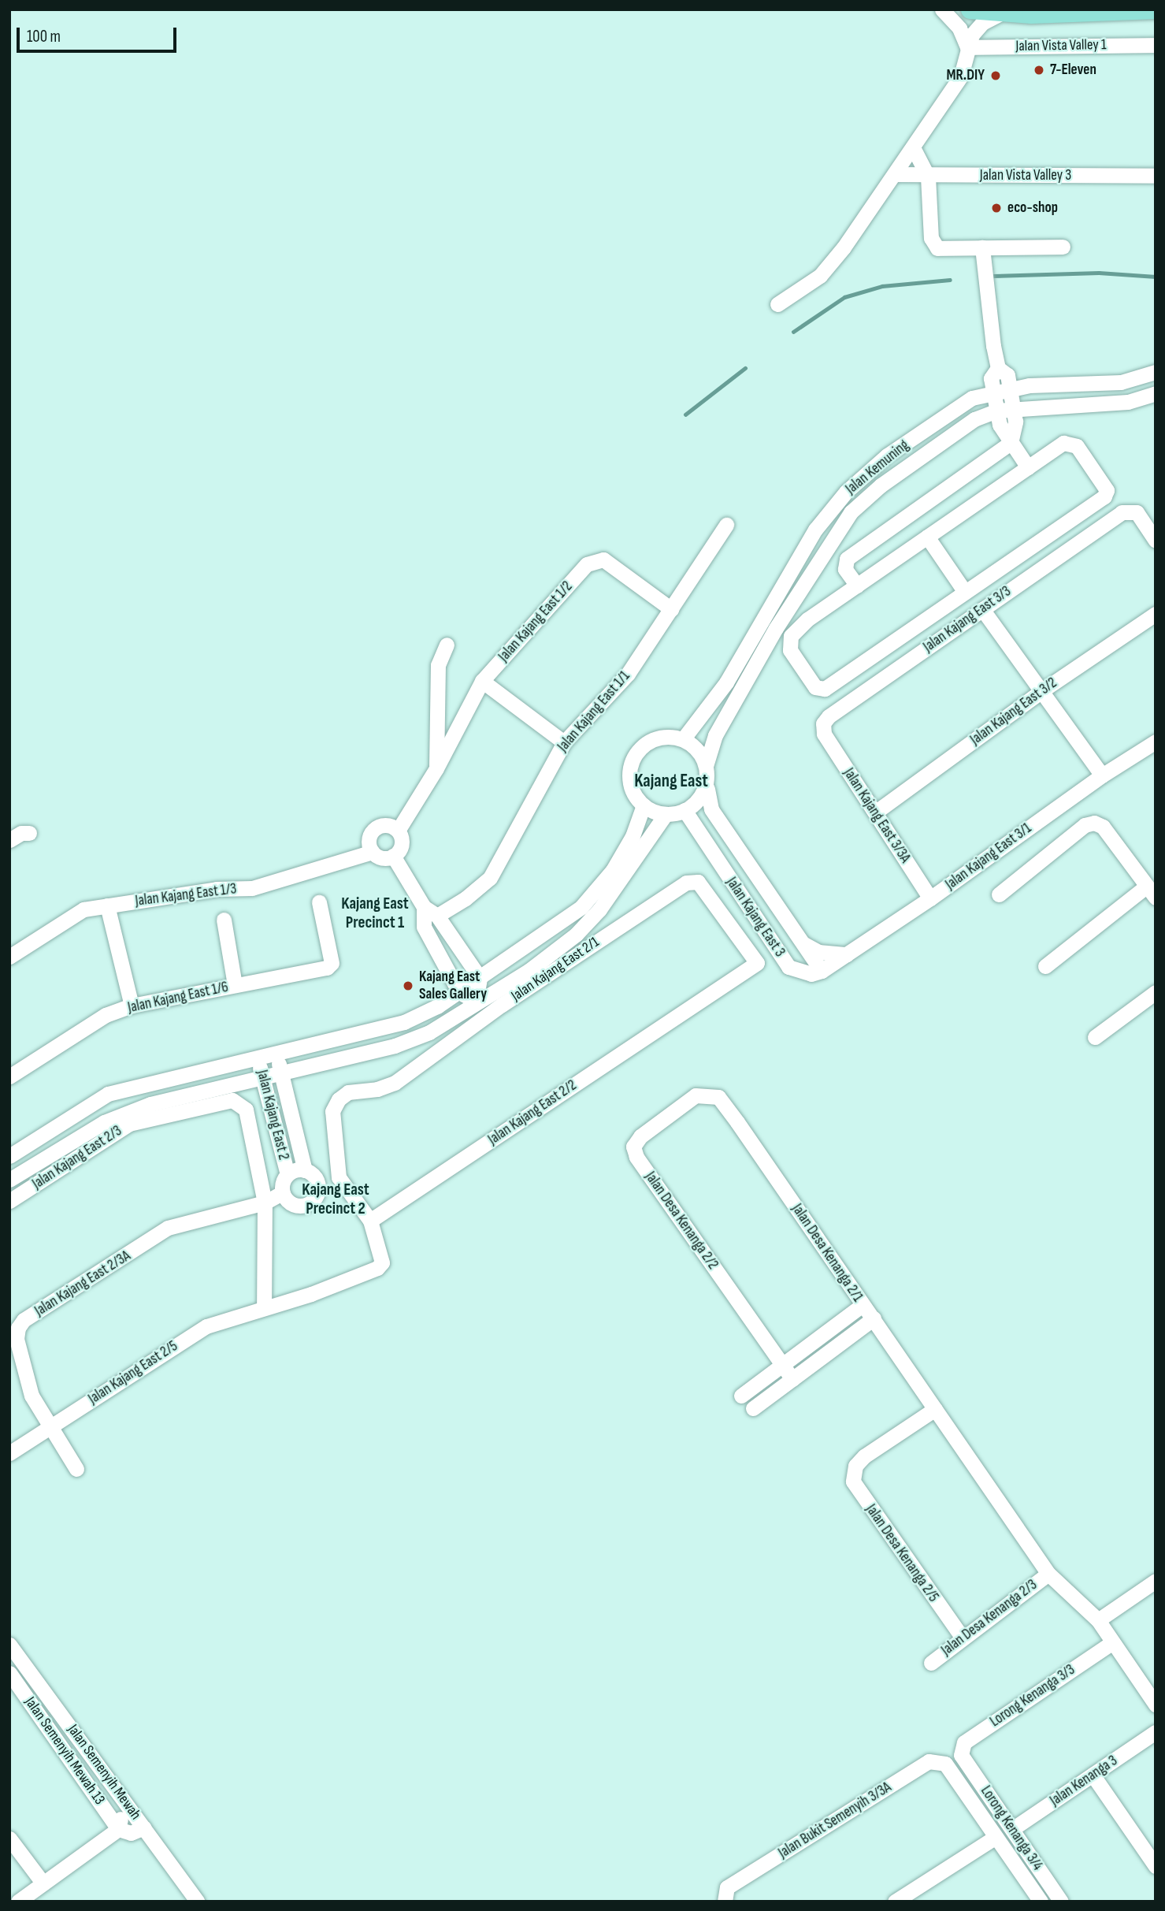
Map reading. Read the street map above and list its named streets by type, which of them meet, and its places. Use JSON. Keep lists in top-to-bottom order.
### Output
{
  "streets": {
    "street": [
      "Jalan Vista Valley 1",
      "Jalan Vista Valley 3",
      "Jalan Kemuning",
      "Jalan Kajang East 3/3",
      "Jalan Kajang East 1/2",
      "Jalan Kajang East 1/1",
      "Jalan Kajang East 3/2",
      "Jalan Kajang East 3/3A",
      "Jalan Kajang East 3/1",
      "Jalan Kajang East 1/3",
      "Jalan Kajang East 3",
      "Jalan Kajang East 2/1",
      "Jalan Kajang East 1/6",
      "Jalan Kajang East 2/2",
      "Jalan Kajang East 2",
      "Jalan Kajang East 2/3",
      "Jalan Desa Kenanga 2/2",
      "Jalan Desa Kenanga 2/1",
      "Jalan Kajang East 2/3A",
      "Jalan Kajang East 2/5",
      "Jalan Desa Kenanga 2/5",
      "Jalan Desa Kenanga 2/3",
      "Lorong Kenanga 3/3",
      "Jalan Semenyih Mewah 13",
      "Jalan Semenyih Mewah",
      "Jalan Kenanga 3",
      "Jalan Bukit Semenyih 3/3A",
      "Lorong Kenanga 3/4"
    ]
  },
  "crossings": [
    ["Jalan Kemuning", "Jalan Kajang East 3"],
    ["Jalan Kajang East 3/3", "Jalan Kajang East 3/3A"],
    ["Jalan Kajang East 1/2", "Jalan Kajang East 1/1"],
    ["Jalan Kajang East 1/2", "Jalan Kajang East 1/3"],
    ["Jalan Kajang East 3/2", "Jalan Kajang East 3/3A"],
    ["Jalan Kajang East 3/3A", "Jalan Kajang East 3/1"],
    ["Jalan Kajang East 3/1", "Jalan Kajang East 3"],
    ["Jalan Kajang East 2/1", "Jalan Kajang East 2/2"],
    ["Jalan Kajang East 2/2", "Jalan Kajang East 2/5"],
    ["Jalan Kajang East 2/3", "Jalan Kajang East 2/3A"],
    ["Jalan Desa Kenanga 2/2", "Jalan Desa Kenanga 2/1"],
    ["Jalan Desa Kenanga 2/1", "Jalan Desa Kenanga 2/5"],
    ["Jalan Desa Kenanga 2/1", "Jalan Desa Kenanga 2/3"],
    ["Jalan Desa Kenanga 2/1", "Lorong Kenanga 3/3"],
    ["Jalan Kajang East 2/3A", "Jalan Kajang East 2/5"],
    ["Jalan Desa Kenanga 2/5", "Jalan Desa Kenanga 2/3"],
    ["Lorong Kenanga 3/3", "Lorong Kenanga 3/4"],
    ["Jalan Semenyih Mewah 13", "Jalan Semenyih Mewah"],
    ["Jalan Kenanga 3", "Lorong Kenanga 3/4"]
  ],
  "districts": ["Kajang East", "Kajang East Precinct 1", "Kajang East Precinct 2"],
  "places": [
    "7-Eleven",
    "MR.DIY",
    "eco-shop",
    "Kajang East Sales Gallery"
  ],
  "scale_bar": "100 m"
}
